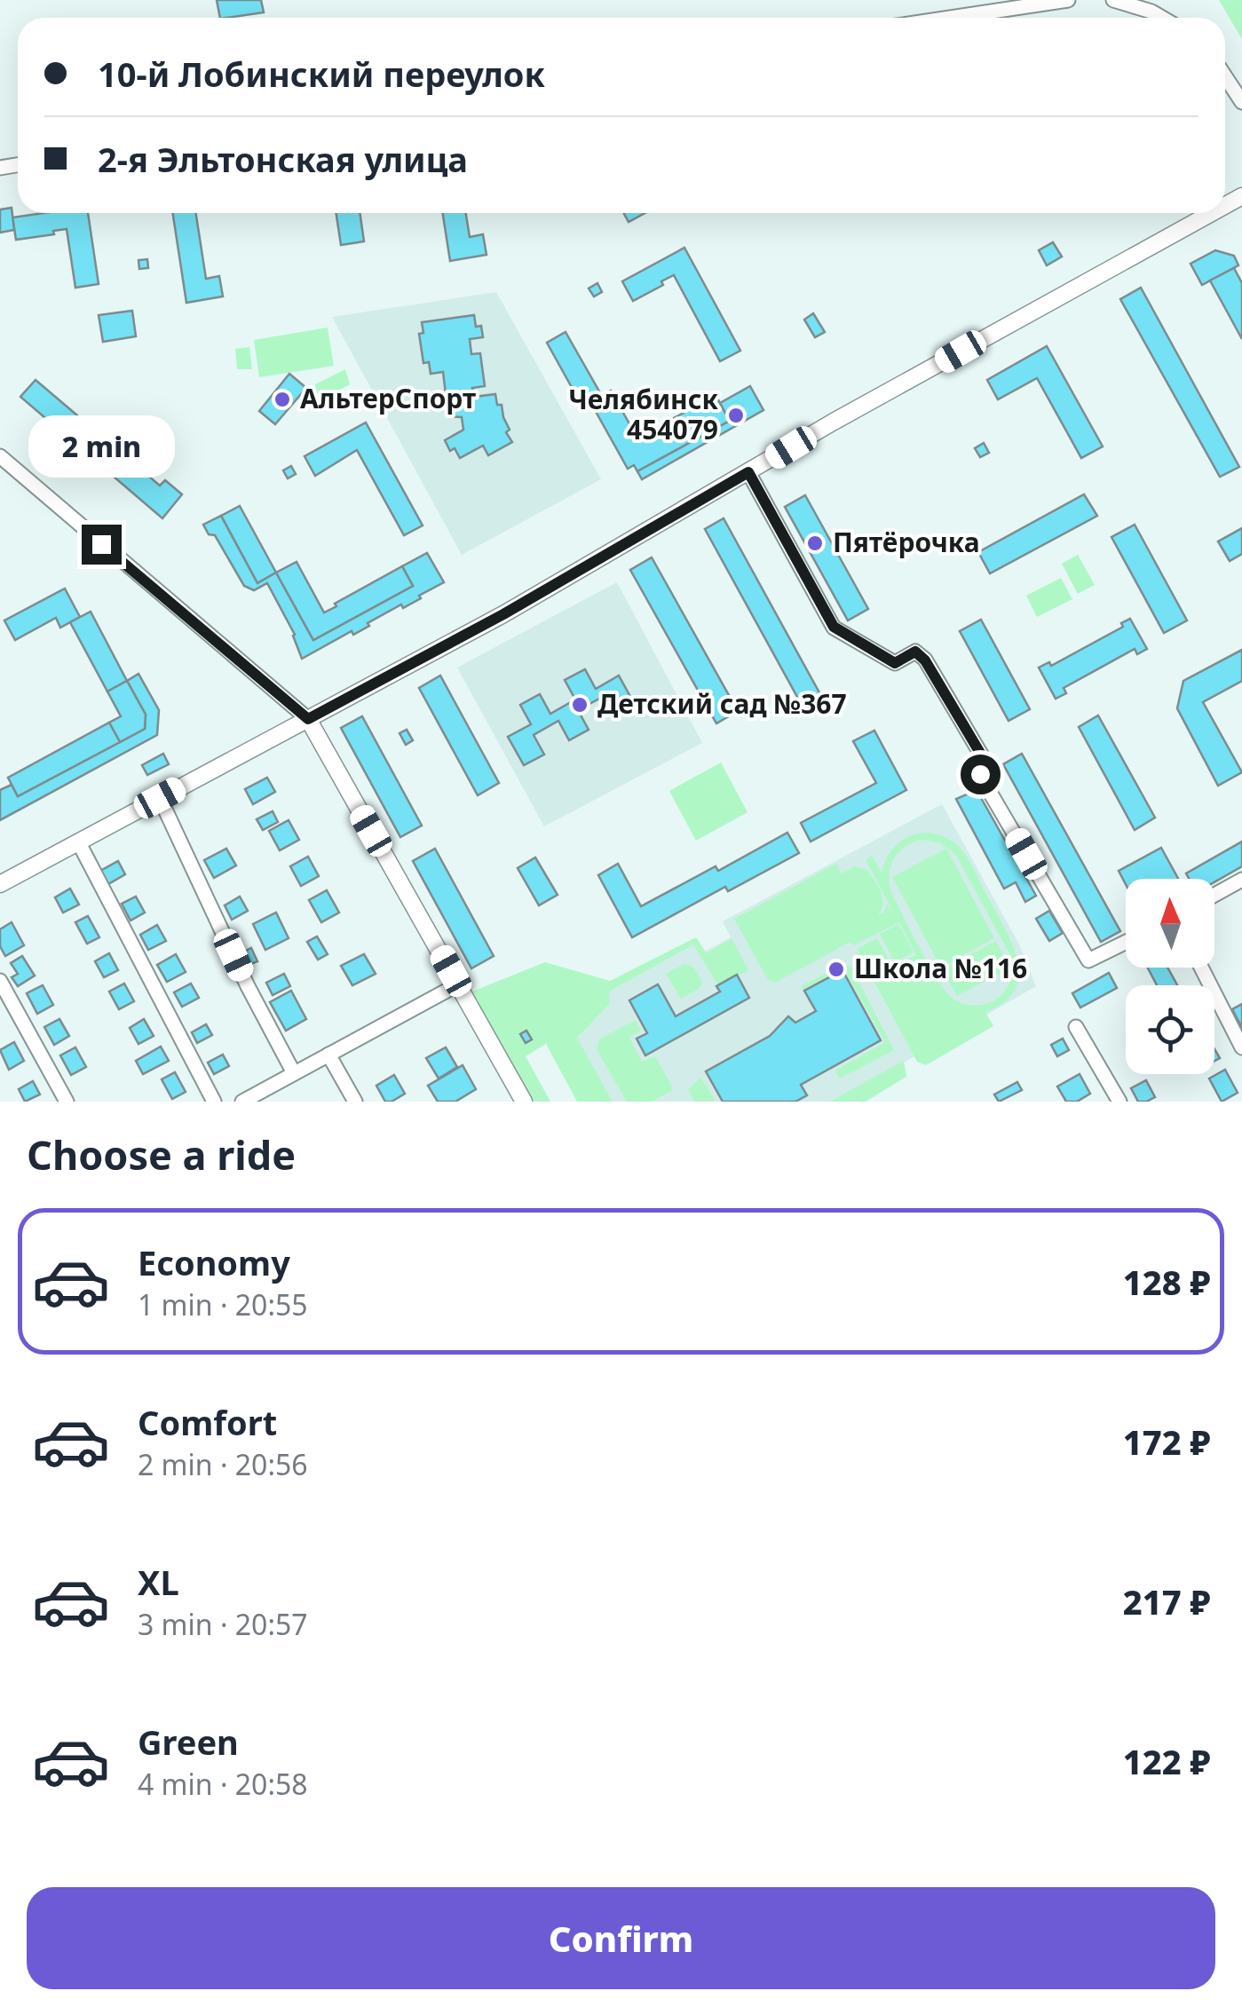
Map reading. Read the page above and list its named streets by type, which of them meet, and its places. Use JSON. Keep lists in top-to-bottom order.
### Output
{
  "places": [
    "АльтерСпорт",
    "Челябинск 454079",
    "Пятёрочка",
    "Детский сад №367",
    "Школа №116"
  ],
  "north": "top",
  "page": {
    "banner": ["10-й Лобинский переулок", "2-я Эльтонская улица"],
    "bubble": "2 min",
    "heading": "Choose a ride",
    "list": [
      {
        "name": "Economy",
        "note": "1 min · 20:55",
        "value": "128 ₽"
      },
      {
        "name": "Comfort",
        "note": "2 min · 20:56",
        "value": "172 ₽"
      },
      {
        "name": "XL",
        "note": "3 min · 20:57",
        "value": "217 ₽"
      },
      {
        "name": "Green",
        "note": "4 min · 20:58",
        "value": "122 ₽"
      }
    ],
    "buttons": "Confirm"
  }
}
